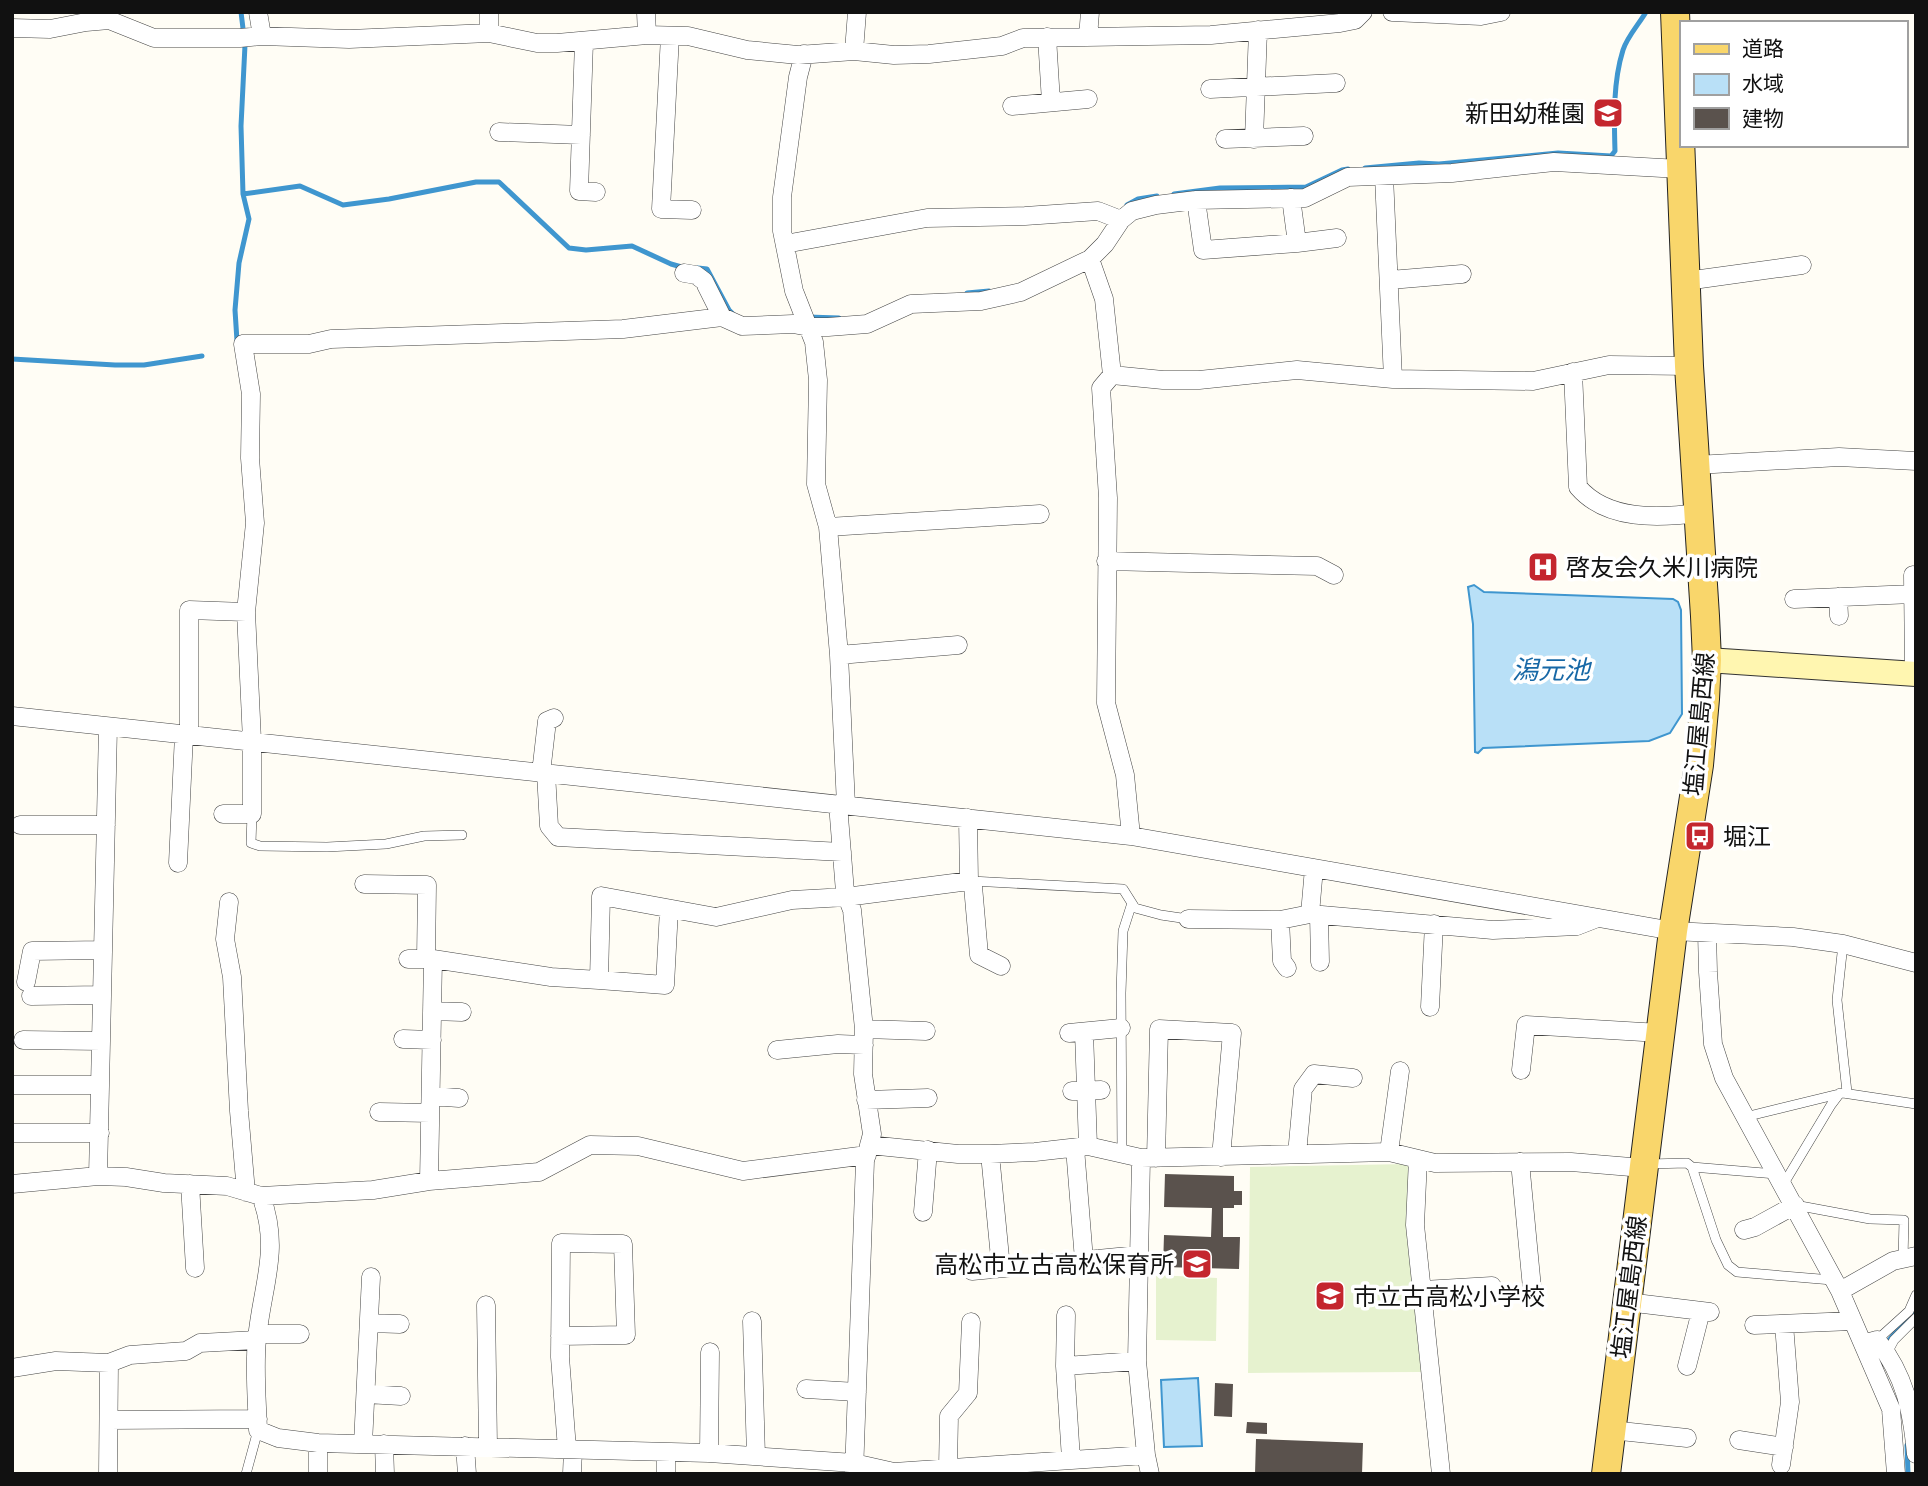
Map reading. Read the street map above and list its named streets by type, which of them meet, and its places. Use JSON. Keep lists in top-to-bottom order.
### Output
{
  "streets": {
    "main road": ["塩江屋島西線"]
  },
  "water": ["潟元池"],
  "places": {
    "school or university": ["新田幼稚園", "高松市立古高松保育所", "市立古高松小学校"],
    "hospital": ["啓友会久米川病院"],
    "bus stop": ["堀江"]
  },
  "legend": ["道路", "水域", "建物"]
}
